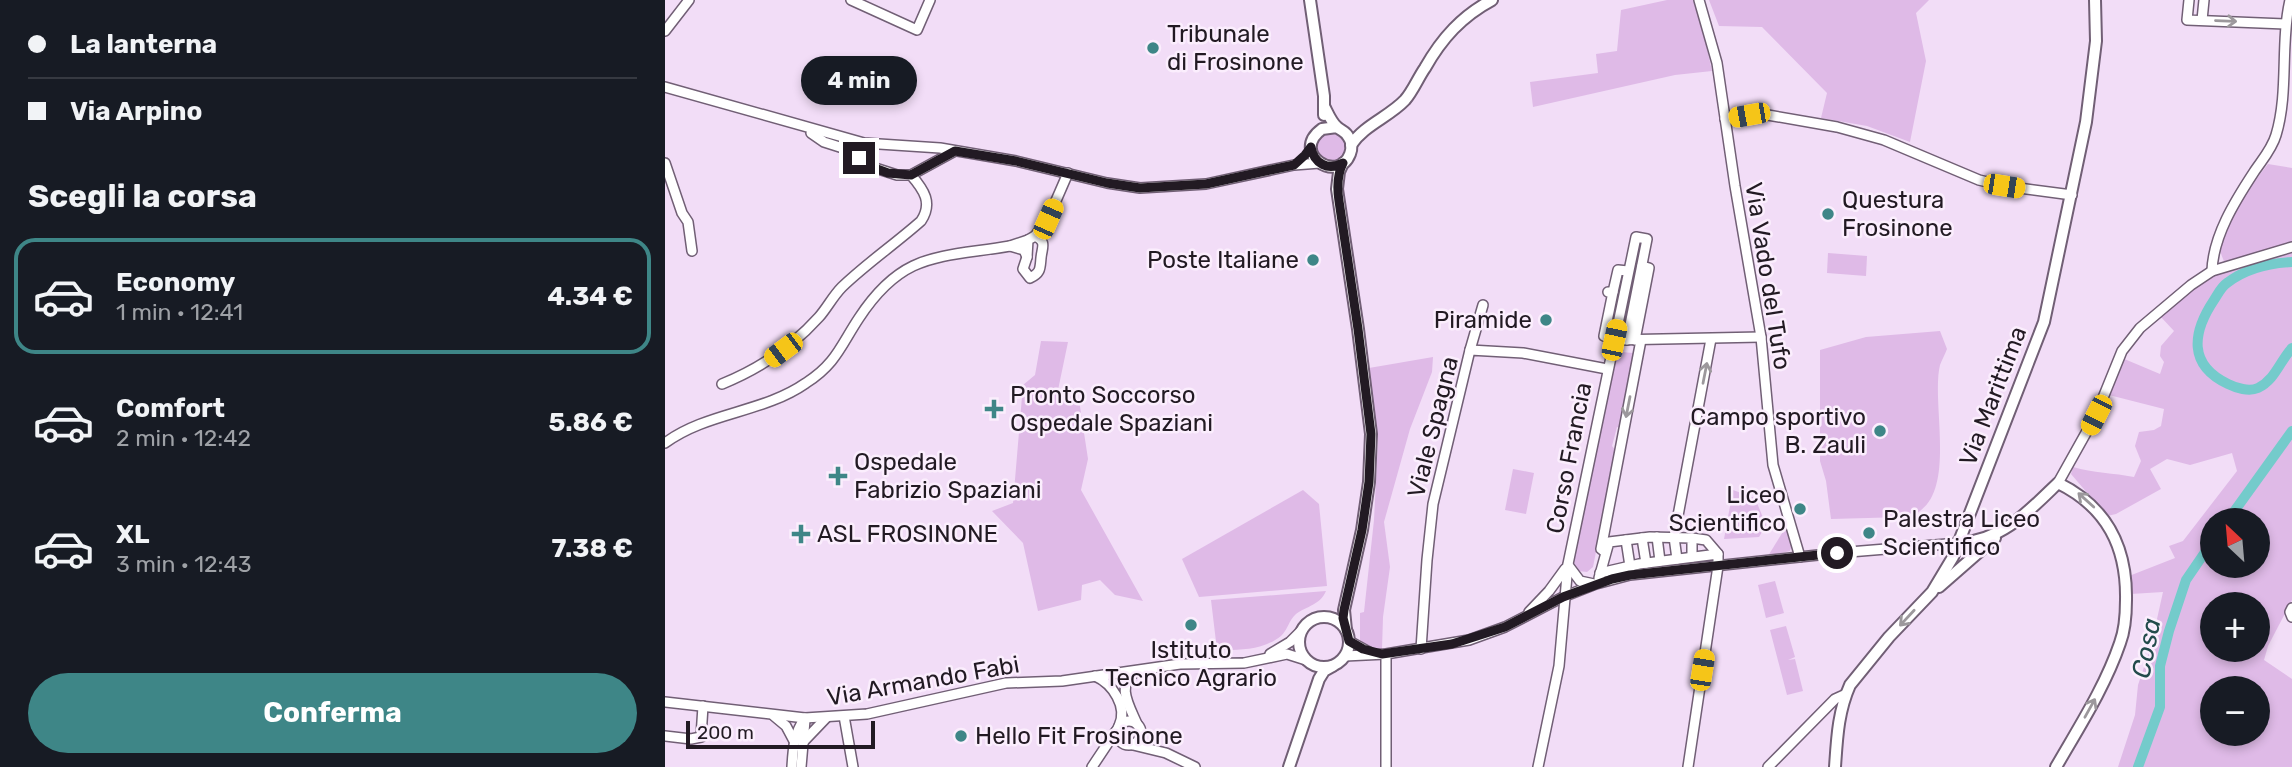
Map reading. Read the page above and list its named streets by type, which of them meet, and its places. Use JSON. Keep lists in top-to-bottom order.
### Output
{
  "streets": {
    "main road": ["Via Marittima"],
    "street": [
      "Via Vado del Tufo",
      "Viale Spagna",
      "Corso Francia",
      "Via Armando Fabi"
    ]
  },
  "crossings": [
    ["Viale Spagna", "Corso Francia"]
  ],
  "water": ["Cosa"],
  "places": {
    "other": [
      "Tribunale di Frosinone",
      "Questura Frosinone",
      "Poste Italiane",
      "Piramide",
      "Campo sportivo B. Zauli",
      "Liceo Scientifico",
      "Palestra Liceo Scientifico",
      "Istituto Tecnico Agrario",
      "Hello Fit Frosinone"
    ],
    "health": ["Pronto Soccorso Ospedale Spaziani", "Ospedale Fabrizio Spaziani", "ASL FROSINONE"]
  },
  "scale_bar": "200 m",
  "north": "top left",
  "page": {
    "banner": ["La lanterna", "Via Arpino"],
    "bubble": "4 min",
    "heading": "Scegli la corsa",
    "list": [
      {
        "name": "Economy",
        "note": "1 min · 12:41",
        "value": "4.34 €"
      },
      {
        "name": "Comfort",
        "note": "2 min · 12:42",
        "value": "5.86 €"
      },
      {
        "name": "XL",
        "note": "3 min · 12:43",
        "value": "7.38 €"
      }
    ],
    "map_buttons": ["+", "−"],
    "buttons": "Conferma",
    "scale": "200 m"
  }
}
